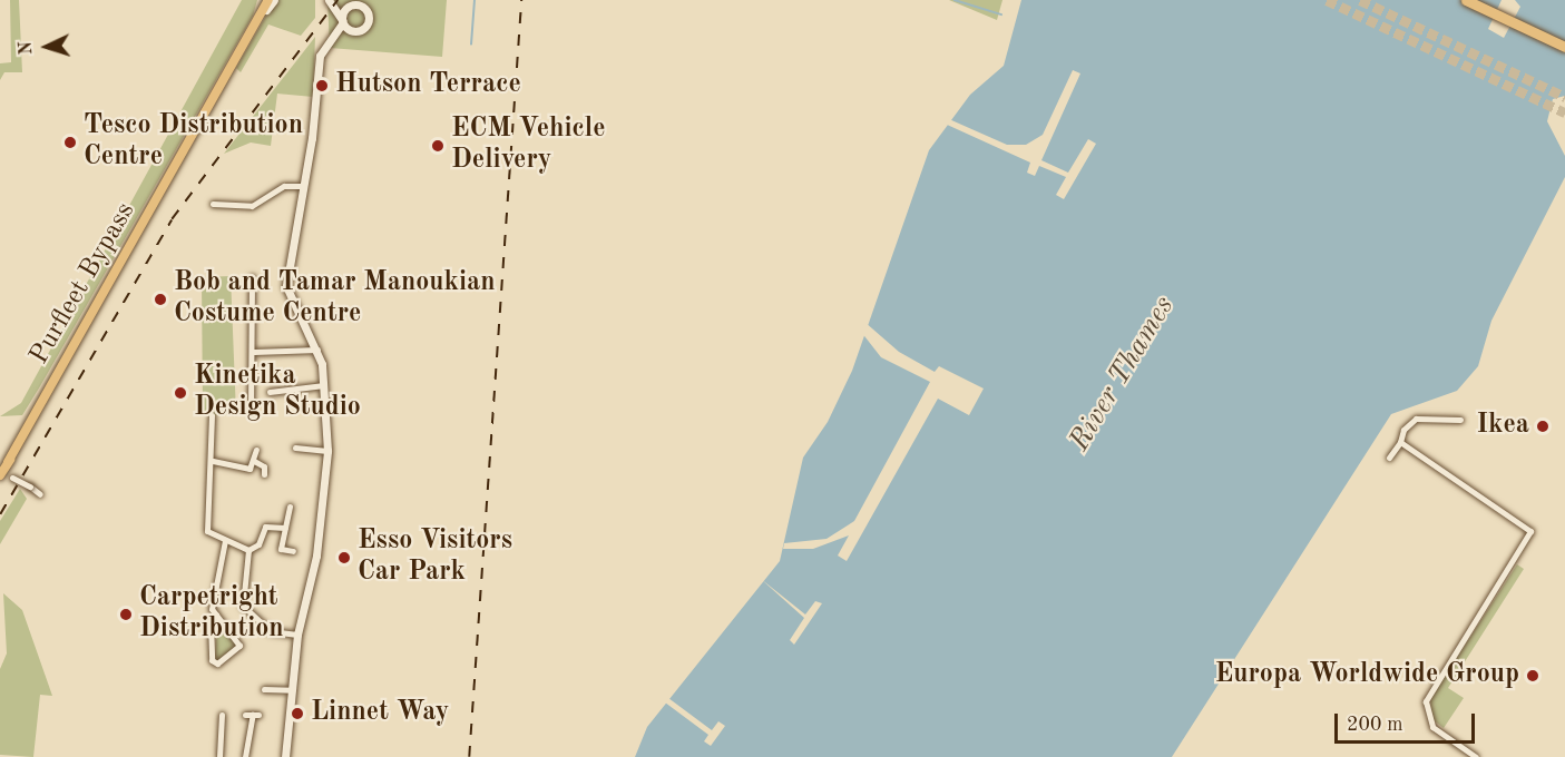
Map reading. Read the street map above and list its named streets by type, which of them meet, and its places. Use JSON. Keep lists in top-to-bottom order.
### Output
{
  "streets": {
    "main road": ["Purfleet Bypass"]
  },
  "water": ["River Thames"],
  "places": [
    "Hutson Terrace",
    "Tesco Distribution Centre",
    "ECM Vehicle Delivery",
    "Bob and Tamar Manoukian Costume Centre",
    "Kinetika Design Studio",
    "Ikea",
    "Esso Visitors Car Park",
    "Carpetright Distribution",
    "Europa Worldwide Group",
    "Linnet Way"
  ],
  "scale_bar": "200 m",
  "north": "left"
}
